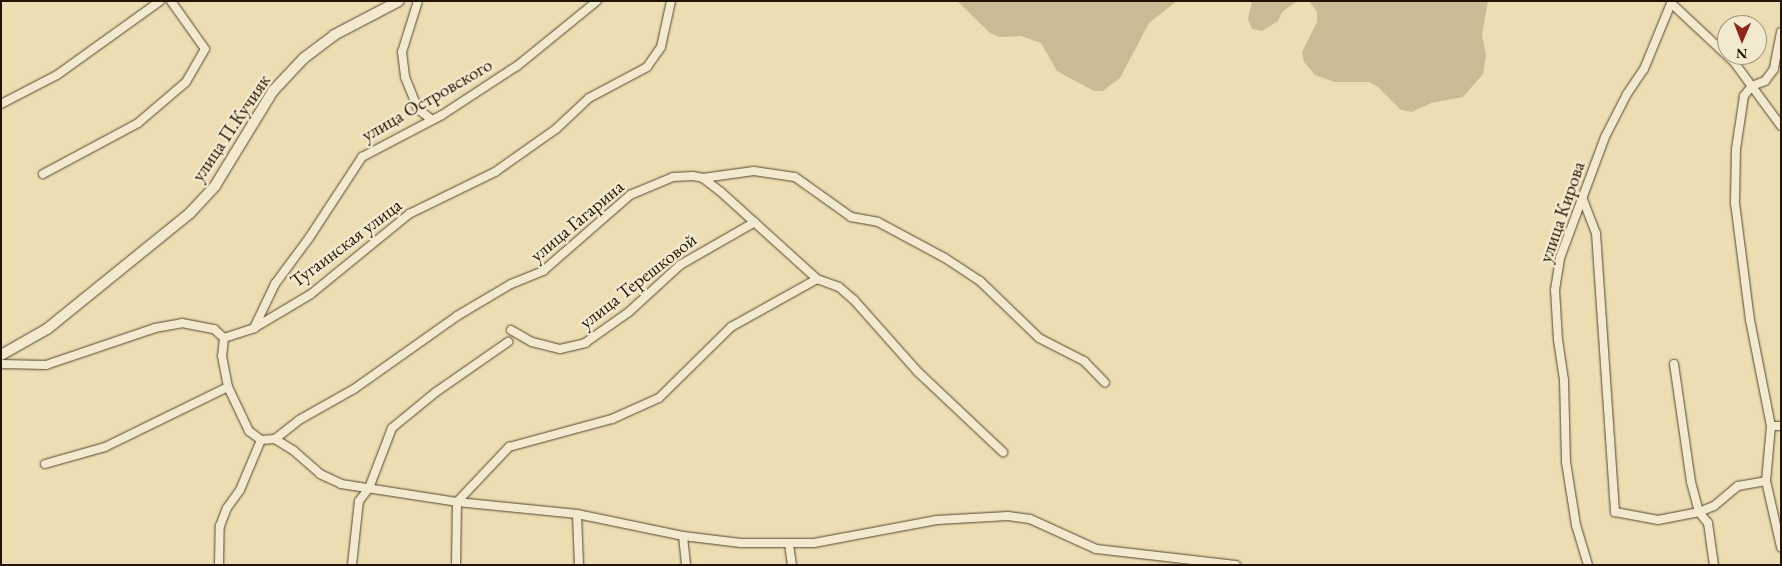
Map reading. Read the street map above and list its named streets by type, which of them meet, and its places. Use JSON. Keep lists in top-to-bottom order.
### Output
{
  "streets": {
    "street": [
      "улица Островского",
      "улица П.Кучияк",
      "улица Кирова",
      "улица Гагарина",
      "Тугаинская улица",
      "улица Терешковой"
    ]
  },
  "crossings": [
    ["улица Островского", "Тугаинская улица"]
  ],
  "north": "bottom"
}
